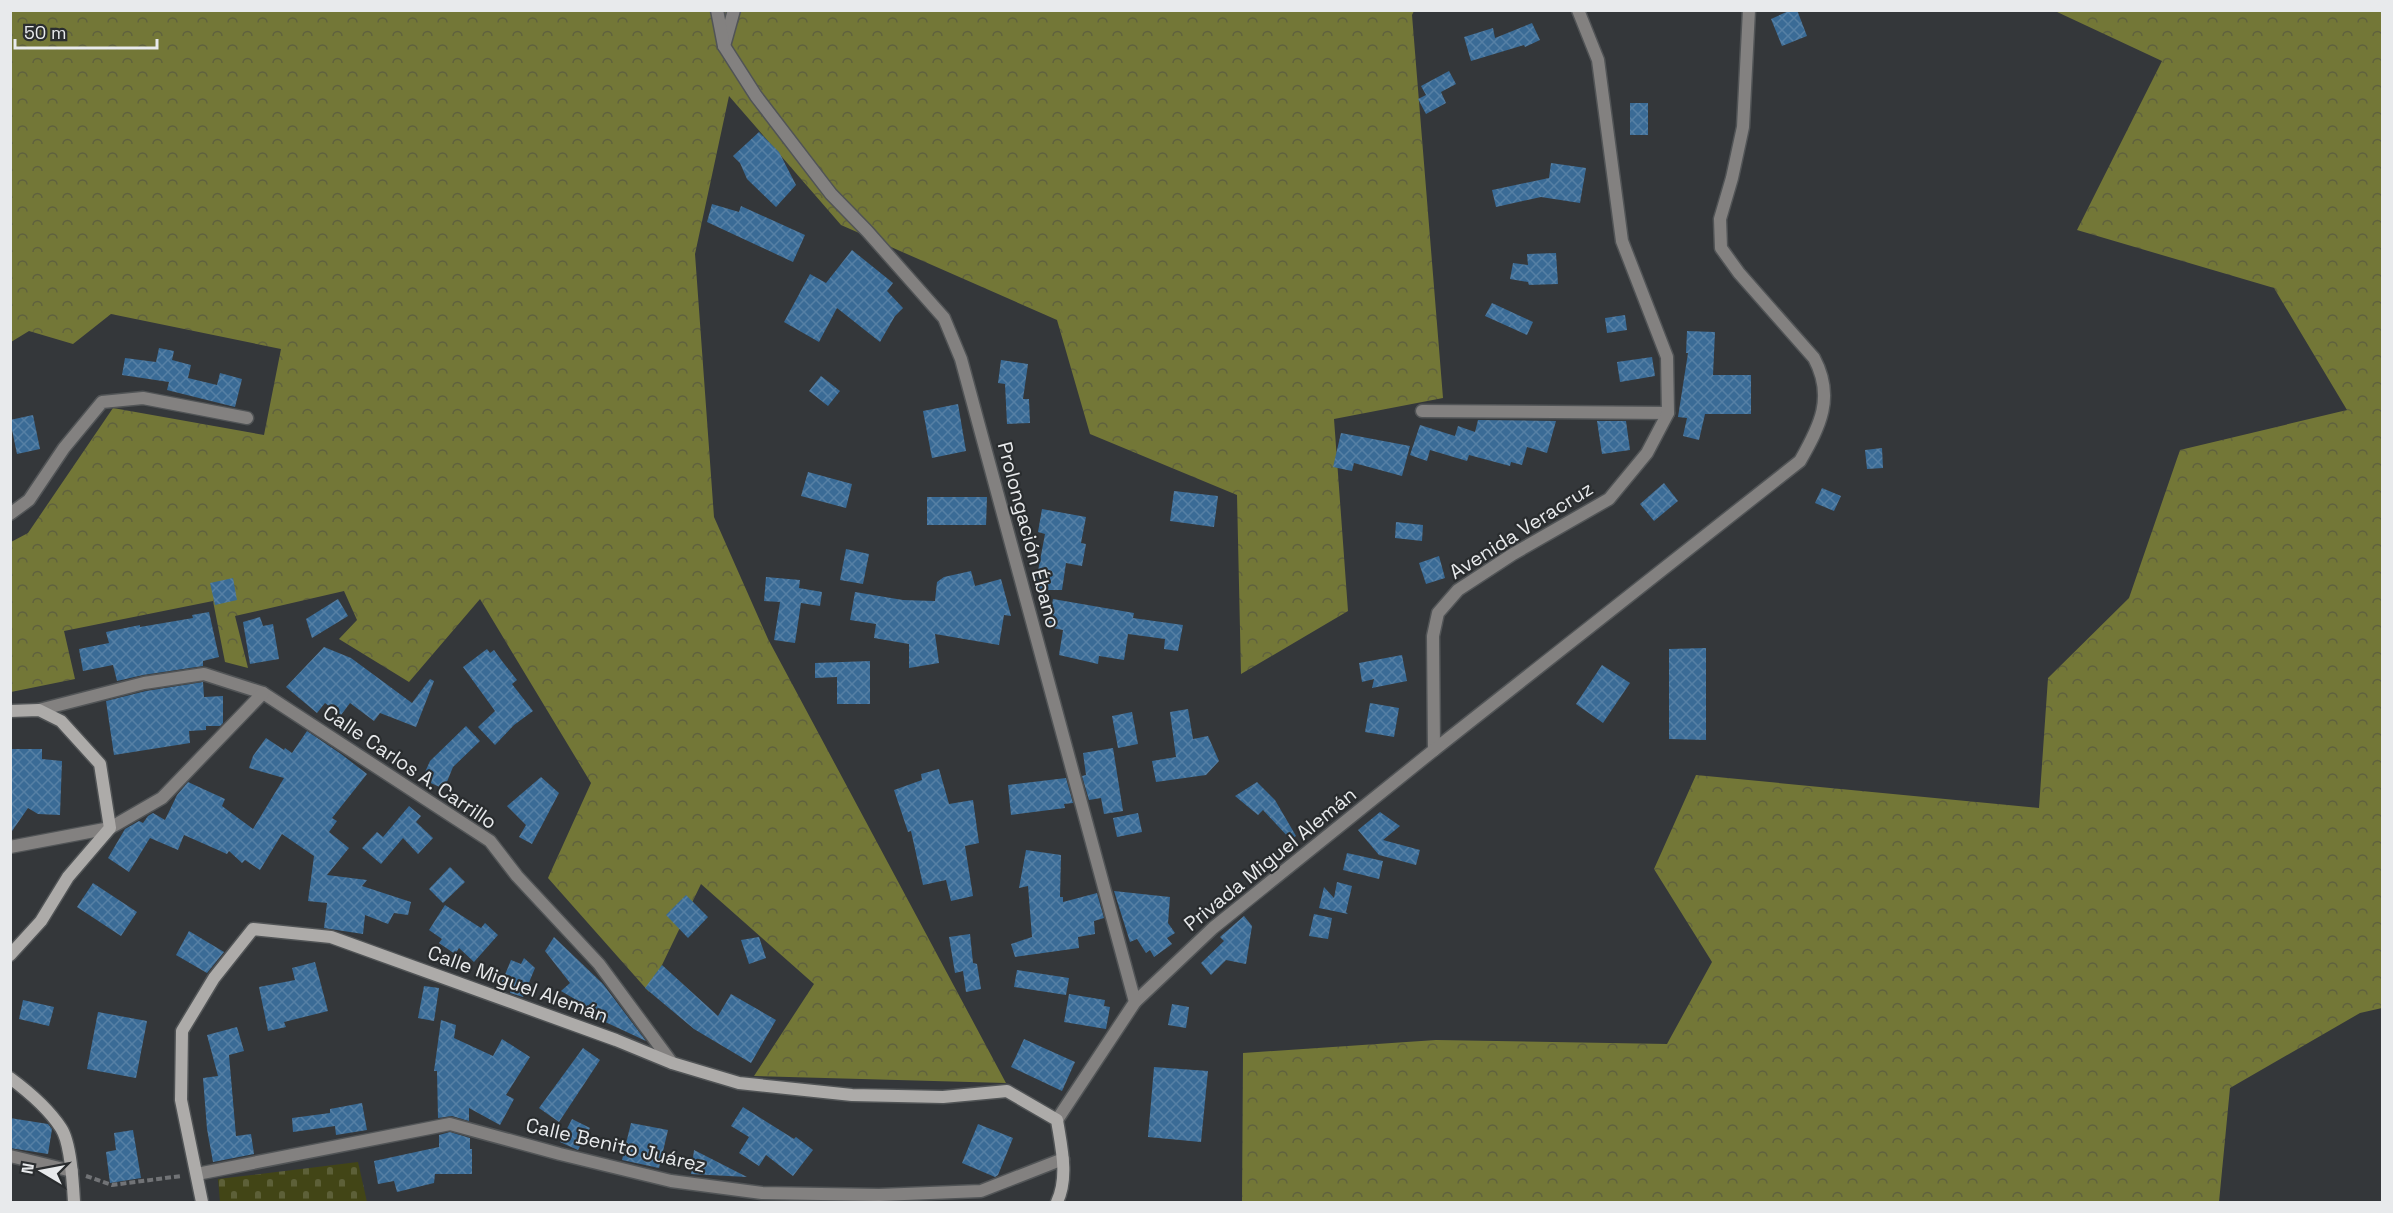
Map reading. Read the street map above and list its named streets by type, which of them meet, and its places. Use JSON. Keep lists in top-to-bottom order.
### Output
{
  "streets": {
    "main road": ["Calle Miguel Alemán"],
    "street": [
      "Avenida Veracruz",
      "Prolongación Ébano",
      "Calle Carlos A. Carrillo",
      "Privada Miguel Alemán",
      "Calle Benito Juárez"
    ]
  },
  "crossings": [
    ["Avenida Veracruz", "Privada Miguel Alemán"],
    ["Prolongación Ébano", "Privada Miguel Alemán"],
    ["Calle Carlos A. Carrillo", "Calle Miguel Alemán"],
    ["Calle Miguel Alemán", "Calle Benito Juárez"]
  ],
  "scale_bar": "50 m",
  "north": "left"
}
